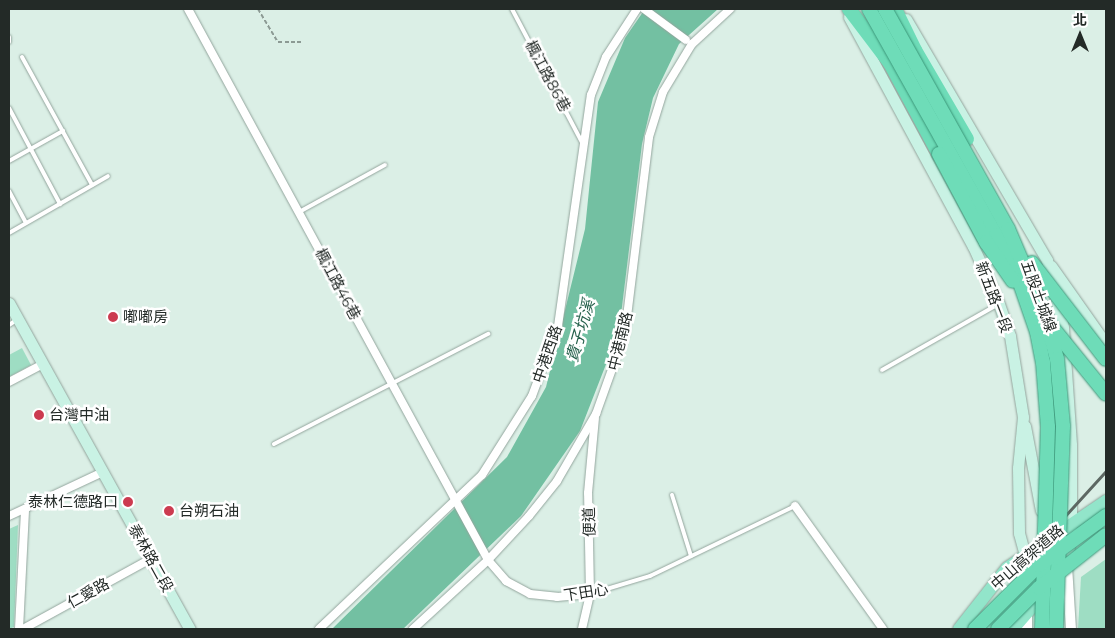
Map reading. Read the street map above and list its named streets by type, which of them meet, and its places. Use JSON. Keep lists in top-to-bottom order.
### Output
{
  "streets": {
    "highway": ["五股土城線", "中山高架道路"],
    "main road": ["新五路一段", "泰林路二段"],
    "street": [
      "楓江路46巷",
      "中港南路",
      "中港西路",
      "便道",
      "下田心",
      "仁愛路"
    ],
    "lane": ["楓江路86巷"]
  },
  "crossings": [
    ["楓江路86巷", "中港西路"],
    ["楓江路46巷", "中港南路"],
    ["楓江路46巷", "中港西路"],
    ["楓江路46巷", "下田心"],
    ["中港南路", "便道"],
    ["中港南路", "下田心"],
    ["便道", "下田心"],
    ["泰林路二段", "仁愛路"]
  ],
  "water": ["貴子坑溪"],
  "places": [
    "嘟嘟房",
    "台灣中油",
    "泰林仁德路口",
    "台朔石油"
  ],
  "north": "top"
}
